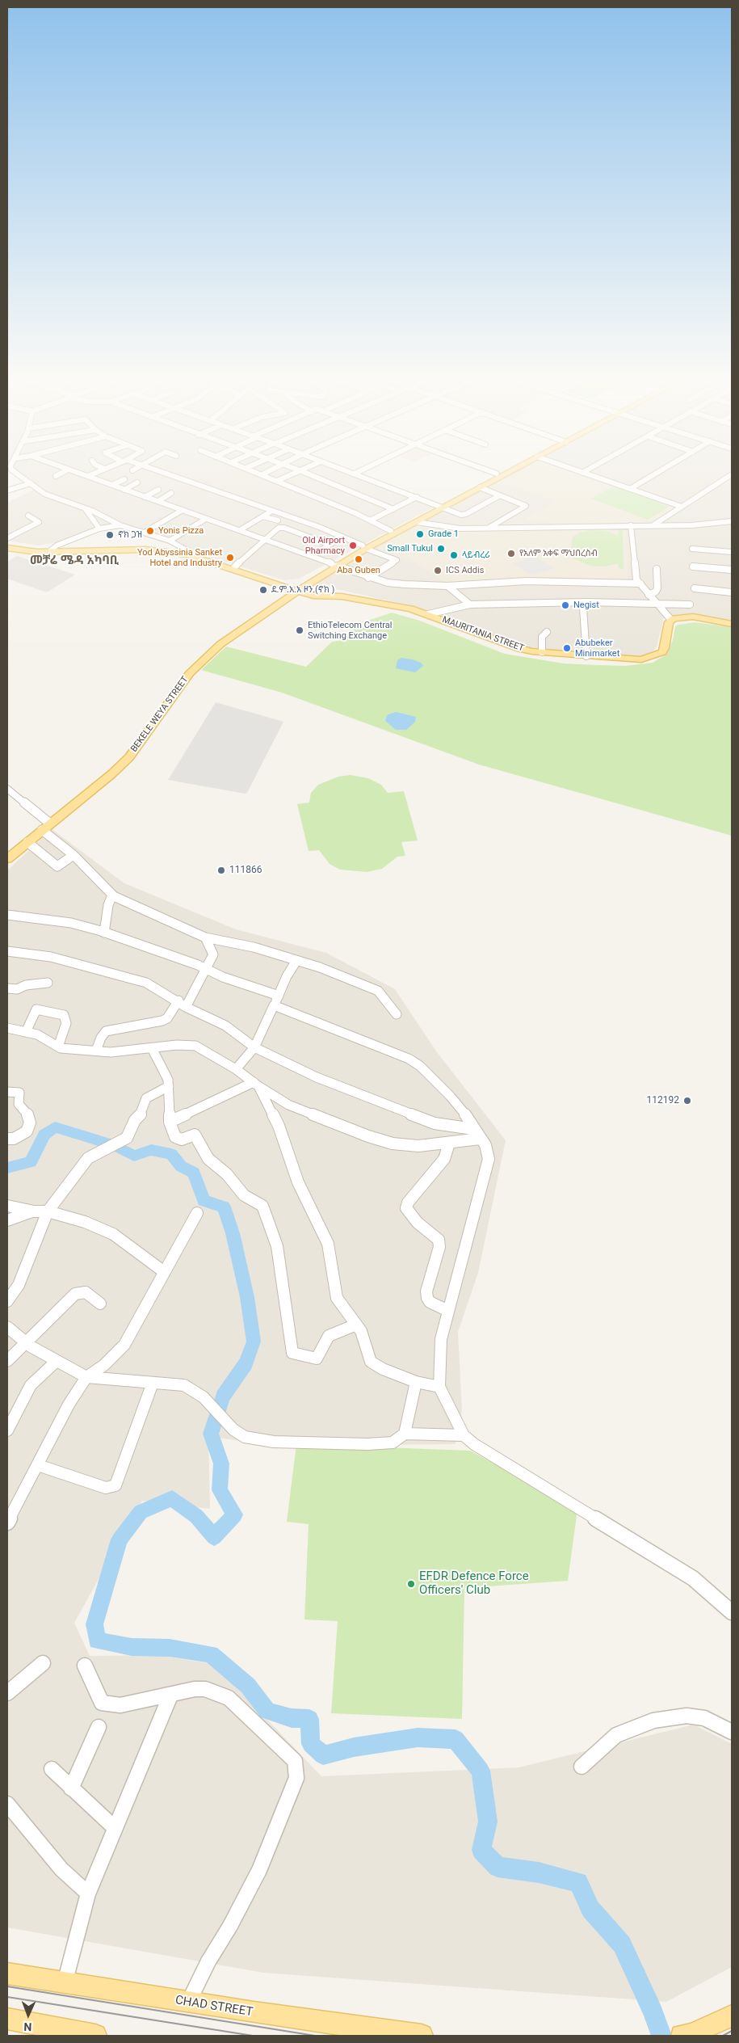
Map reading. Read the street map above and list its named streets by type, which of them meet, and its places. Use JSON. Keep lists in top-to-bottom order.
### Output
{
  "streets": {
    "main road": ["MAURITANIA STREET", "BEKELE WEYA STREET", "CHAD STREET"]
  },
  "crossings": [
    ["MAURITANIA STREET", "BEKELE WEYA STREET"]
  ],
  "districts": ["መቻሬ ሜዳ አካባቢ"],
  "places": [
    "Yonis Pizza",
    "Grade 1",
    "ኖክ ጋዝ",
    "Old Airport Pharmacy",
    "Small Tukul",
    "የአለም አቀፍ ማህበረስብ",
    "ላይብረሪ",
    "Yod Abyssinia Sanket Hotel and Industry",
    "Aba Guben",
    "ICS Addis",
    "ደ.ም.አ.አ ዞን.(ኖክ )",
    "Negist",
    "EthioTelecom Central Switching Exchange",
    "Abubeker Minimarket",
    "111866",
    "112192",
    "EFDR Defence Force Officers' Club"
  ],
  "north": "bottom"
}
